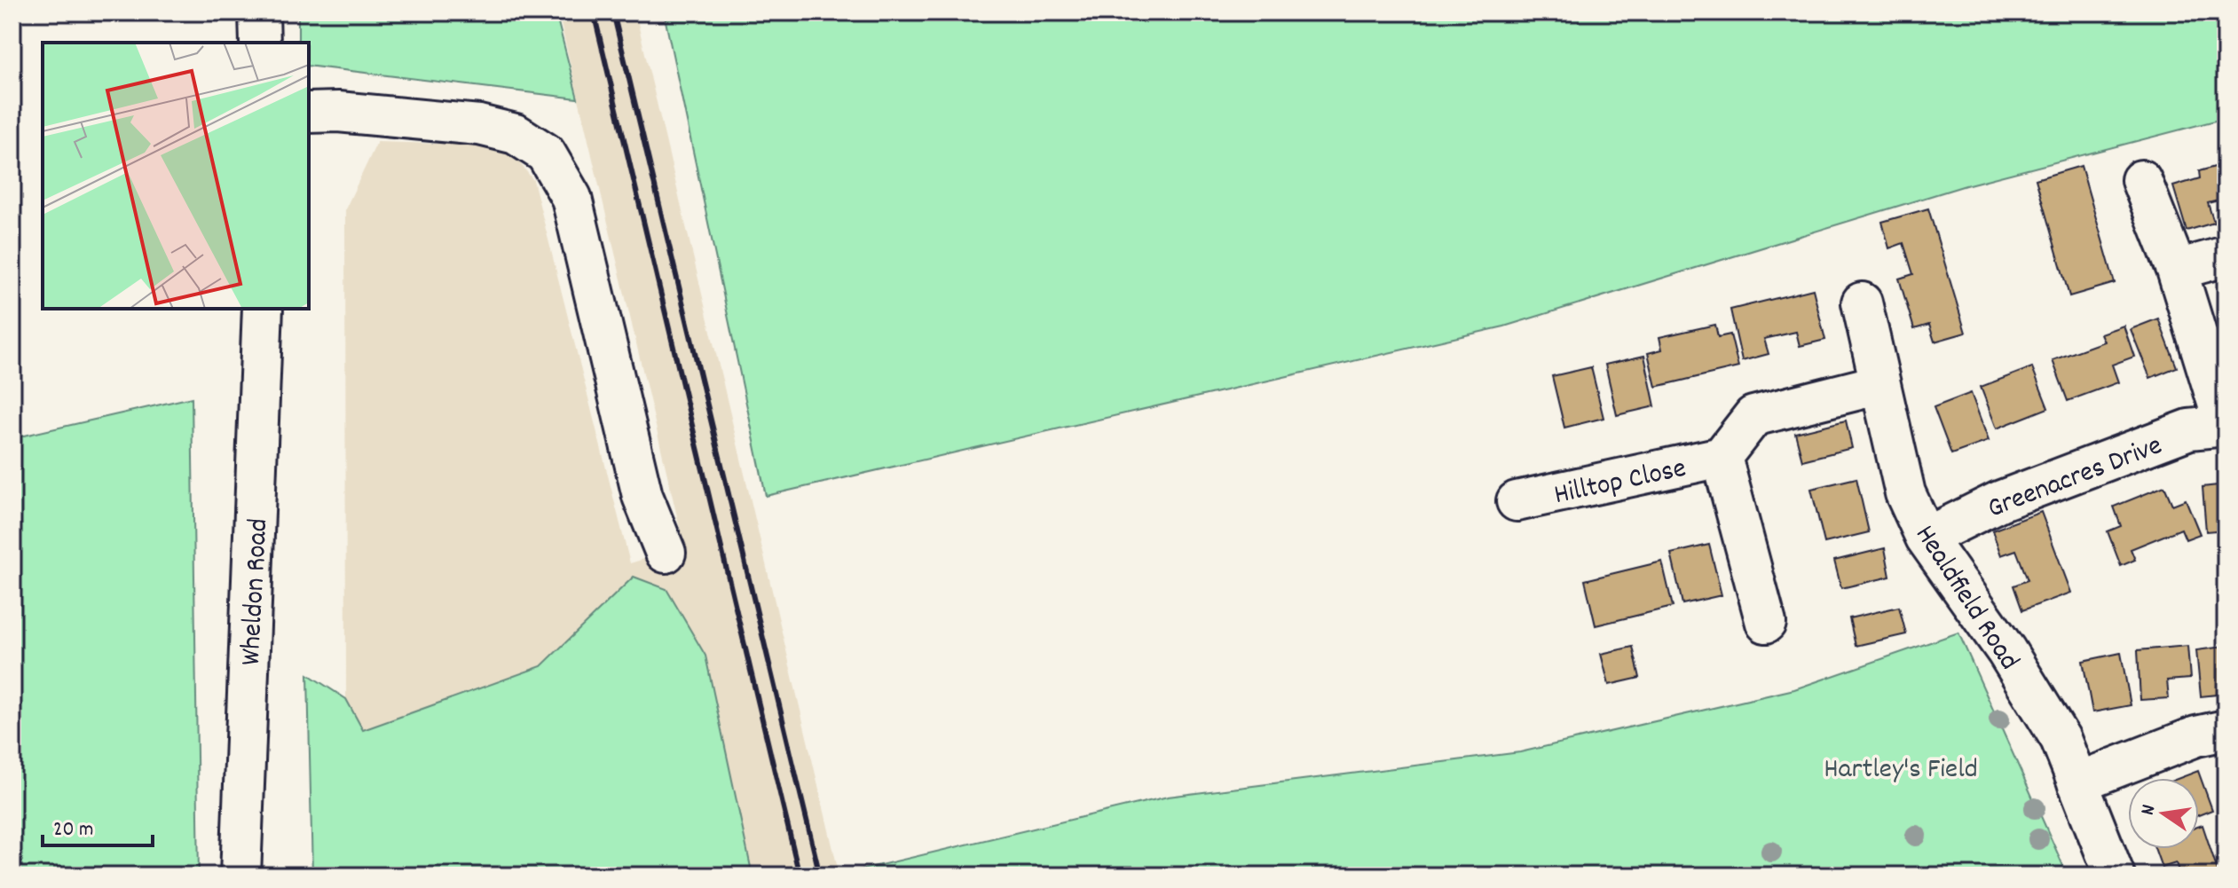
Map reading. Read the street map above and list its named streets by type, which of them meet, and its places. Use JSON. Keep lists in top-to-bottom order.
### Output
{
  "streets": {
    "street": [
      "Greenacres Drive",
      "Hilltop Close",
      "Wheldon Road",
      "Healdfield Road"
    ]
  },
  "crossings": [
    ["Greenacres Drive", "Healdfield Road"],
    ["Hilltop Close", "Healdfield Road"]
  ],
  "parks": ["Hartley's Field"],
  "scale_bar": "20 m",
  "north": "left"
}
